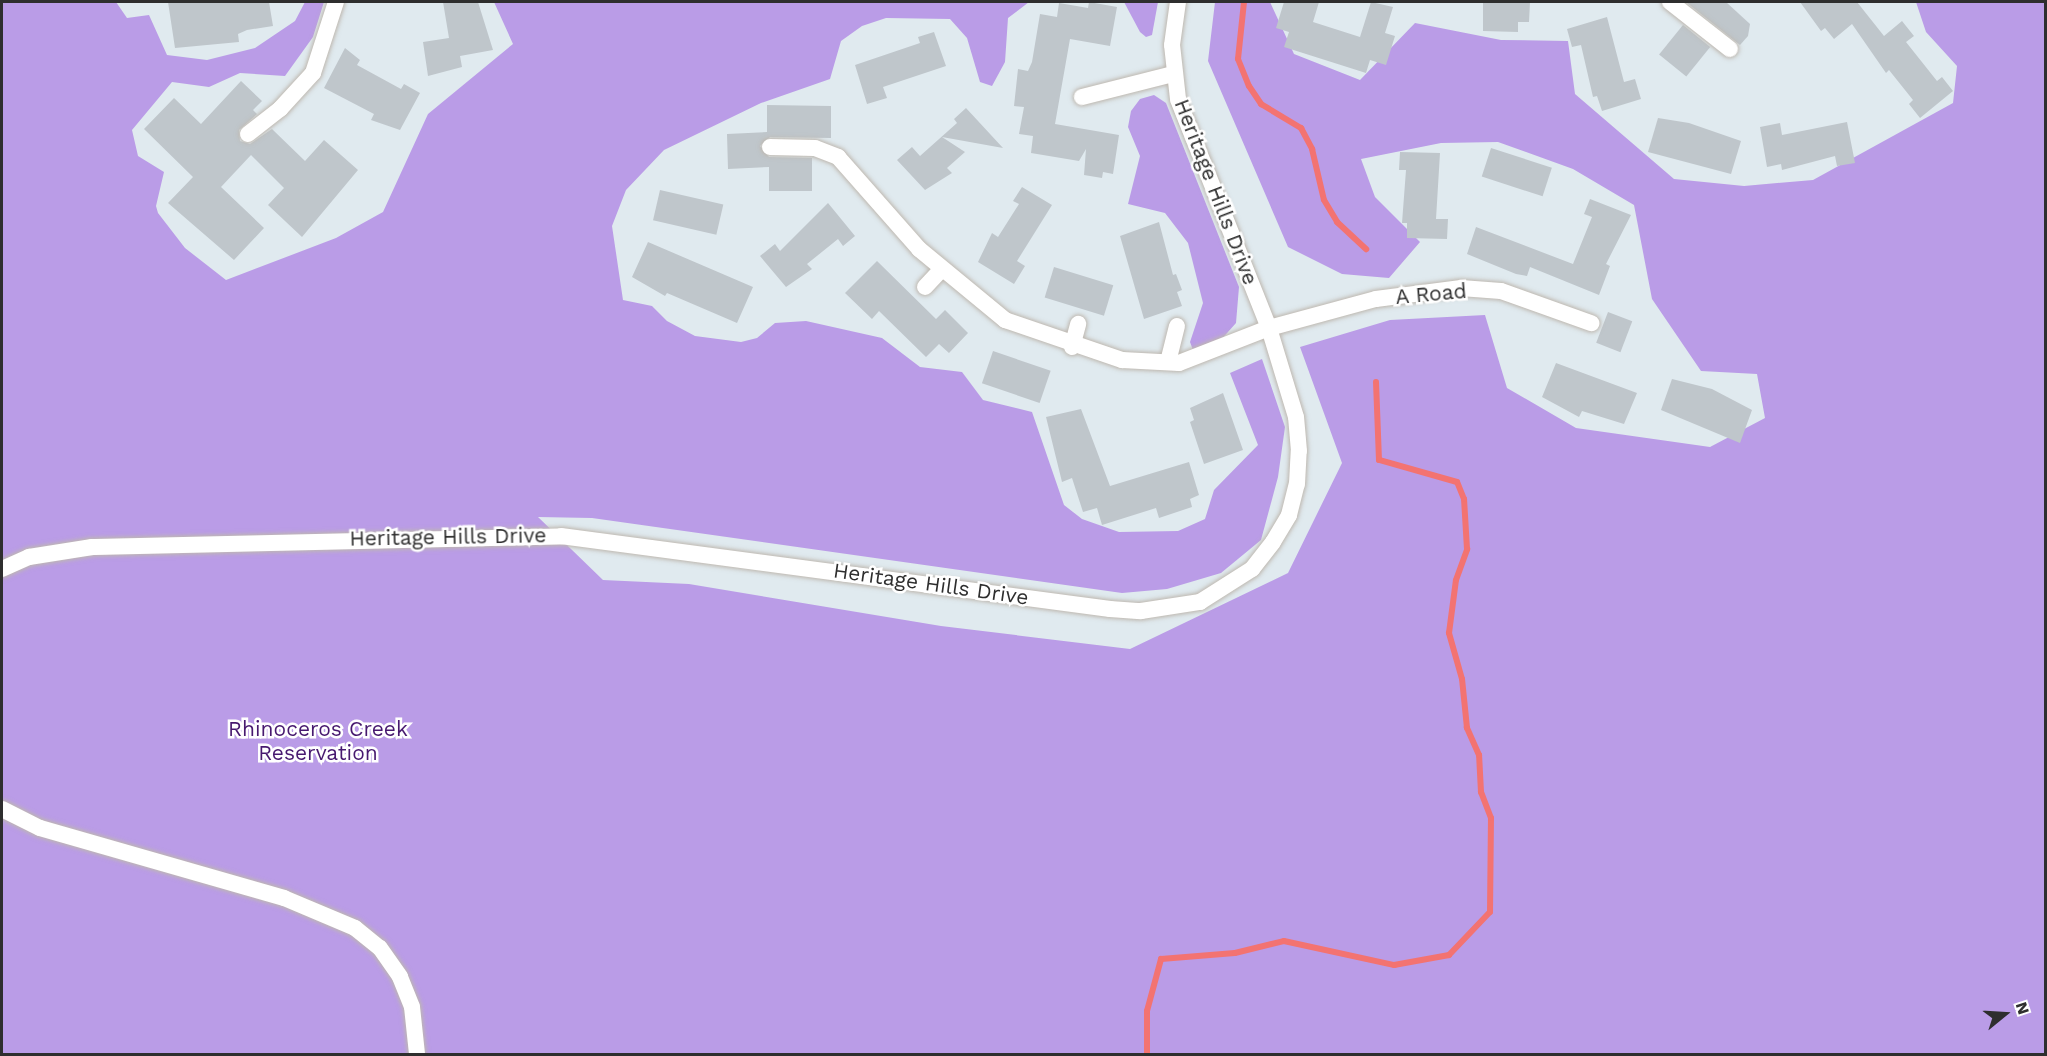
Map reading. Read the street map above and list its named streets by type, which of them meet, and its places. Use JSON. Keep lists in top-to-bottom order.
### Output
{
  "streets": {
    "street": ["Heritage Hills Drive", "A Road"]
  },
  "crossings": [
    ["Heritage Hills Drive", "A Road"]
  ],
  "parks": ["Rhinoceros Creek Reservation"],
  "north": "right"
}
